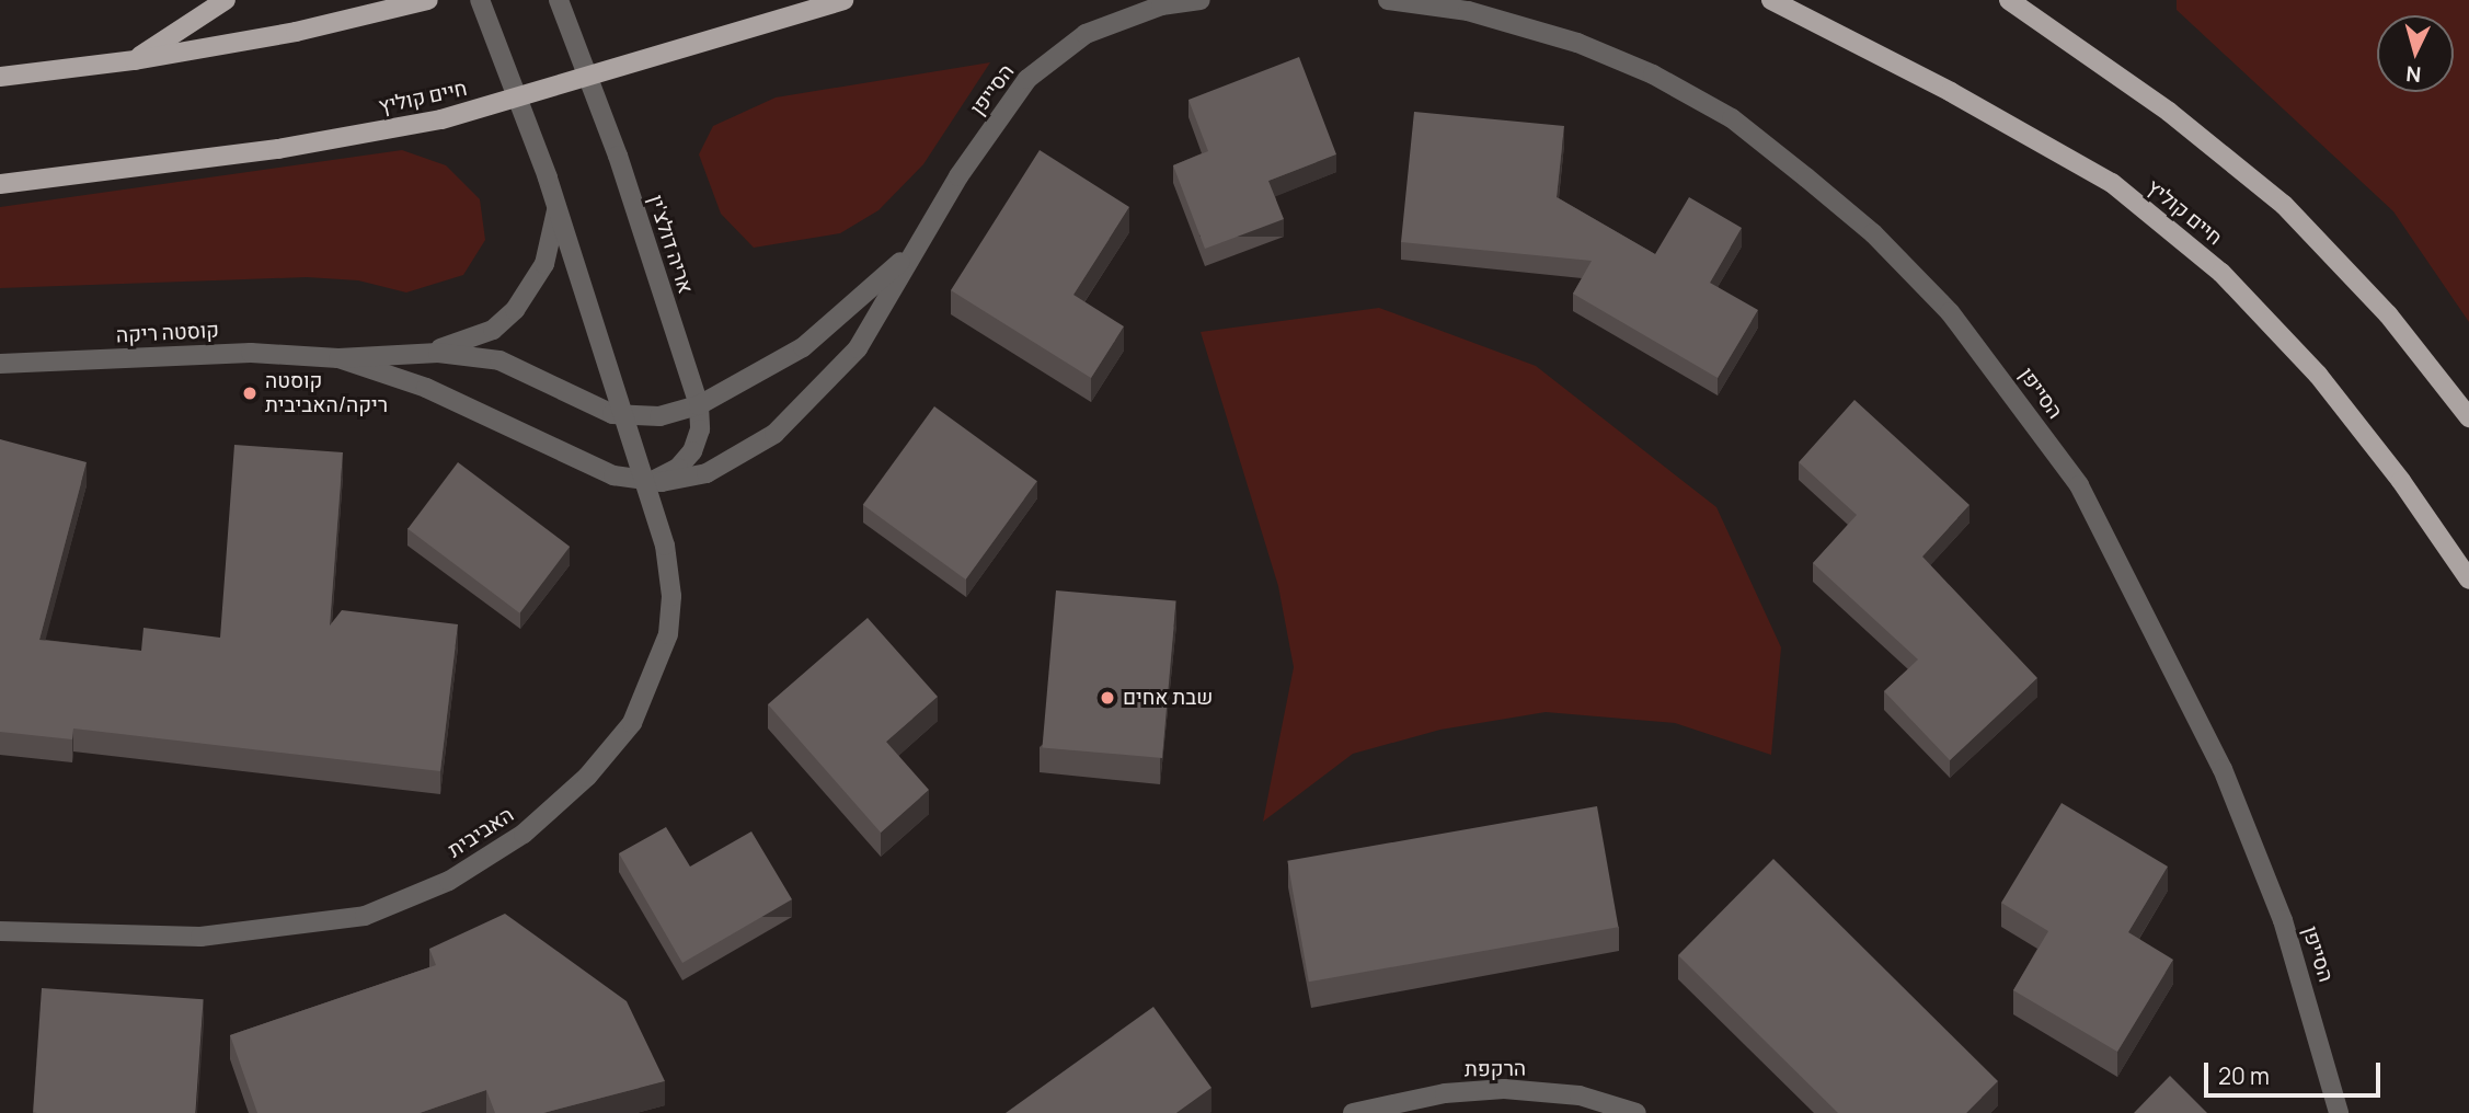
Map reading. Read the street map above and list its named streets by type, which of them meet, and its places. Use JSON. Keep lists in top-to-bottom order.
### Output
{
  "streets": {
    "main road": ["חיים קוליץ"],
    "street": [
      "הסייפן",
      "אריה דולצ'ין",
      "קוסטה ריקה",
      "האביבית",
      "הרקפת"
    ]
  },
  "crossings": [
    ["הסייפן", "אריה דולצ'ין"],
    ["הסייפן", "קוסטה ריקה"],
    ["הסייפן", "האביבית"],
    ["חיים קוליץ", "אריה דולצ'ין"],
    ["אריה דולצ'ין", "קוסטה ריקה"],
    ["אריה דולצ'ין", "האביבית"],
    ["קוסטה ריקה", "האביבית"]
  ],
  "places": ["קוסטה ריקה/האביבית", "שבת אחים"],
  "scale_bar": "20 m",
  "north": "bottom"
}
